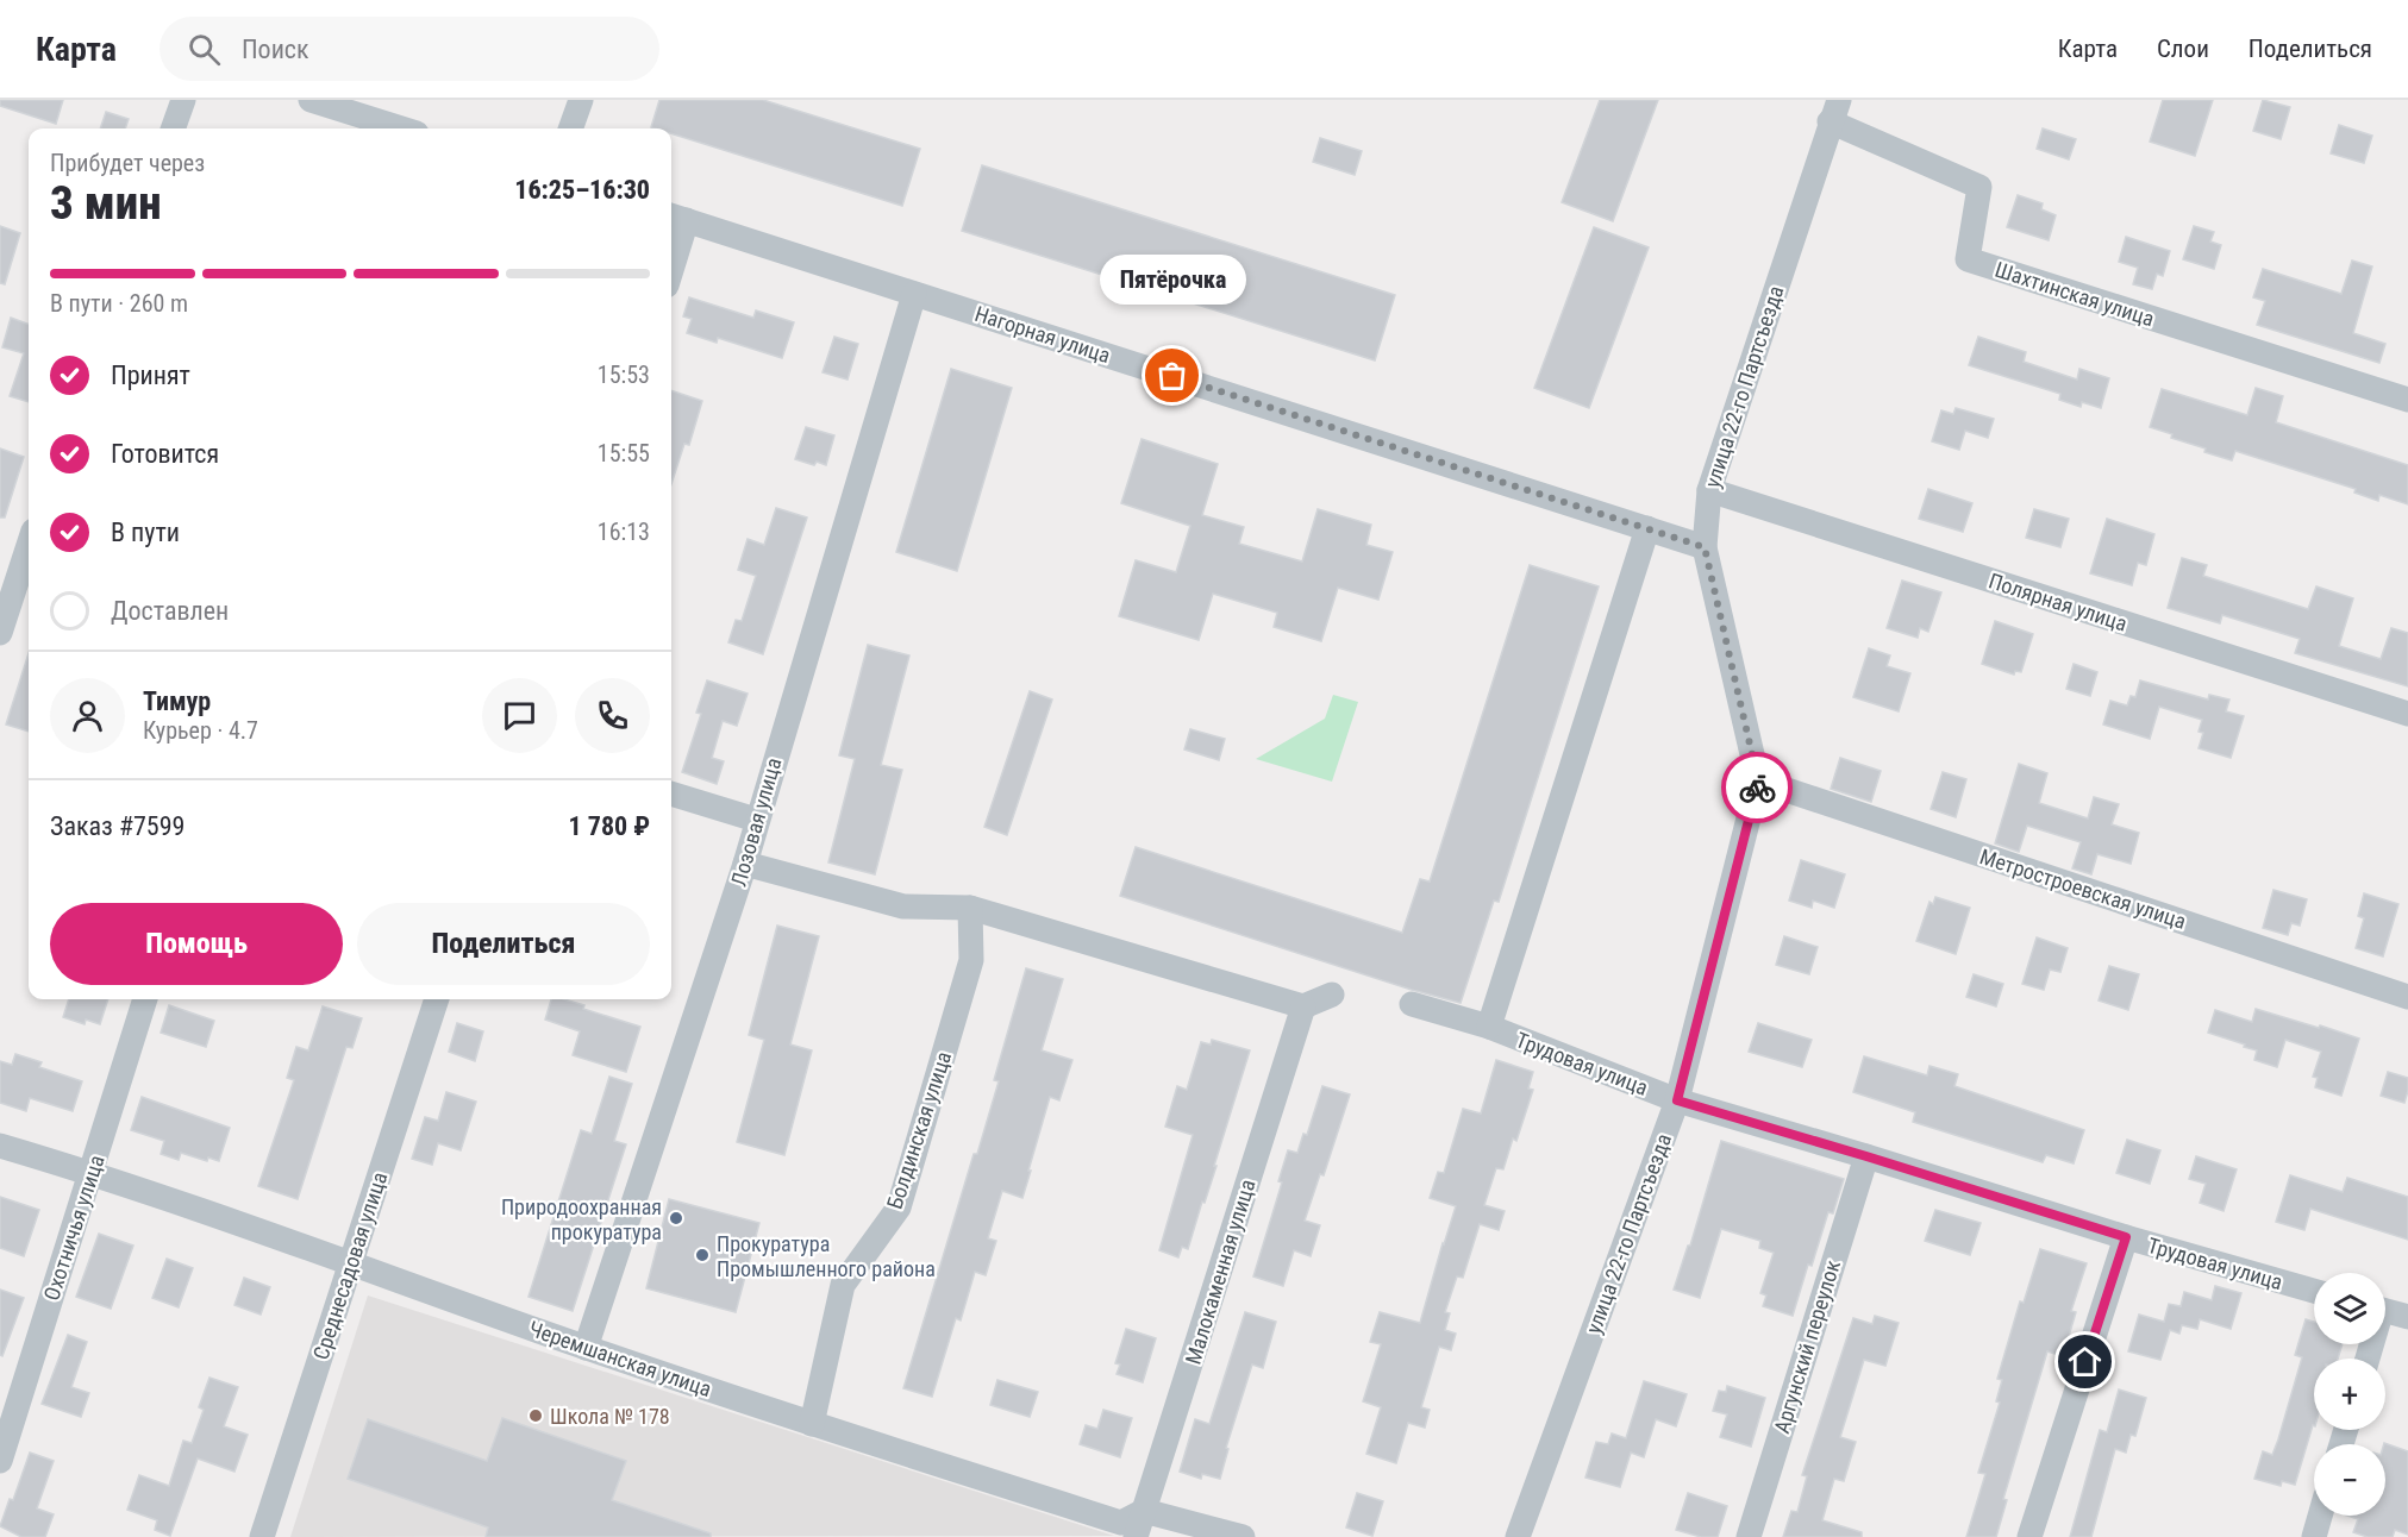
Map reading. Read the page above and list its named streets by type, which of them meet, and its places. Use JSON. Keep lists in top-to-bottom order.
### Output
{
  "streets": {
    "street": [
      "Шахтинская улица",
      "Нагорная улица",
      "улица 22-го Партсъезда",
      "Полярная улица",
      "Лозовая улица",
      "Метростроевская улица",
      "Трудовая улица",
      "Болдинская улица",
      "Охотничья улица",
      "Среднесадовая улица",
      "Малокаменная улица",
      "Аргунский переулок",
      "Черемшанская улица"
    ]
  },
  "crossings": [
    ["Шахтинская улица", "улица 22-го Партсъезда"],
    ["Нагорная улица", "улица 22-го Партсъезда"],
    ["Нагорная улица", "Лозовая улица"],
    ["улица 22-го Партсъезда", "Полярная улица"],
    ["улица 22-го Партсъезда", "Метростроевская улица"],
    ["улица 22-го Партсъезда", "Трудовая улица"],
    ["Лозовая улица", "Черемшанская улица"],
    ["Трудовая улица", "Аргунский переулок"],
    ["Болдинская улица", "Черемшанская улица"],
    ["Охотничья улица", "Черемшанская улица"],
    ["Среднесадовая улица", "Черемшанская улица"],
    ["Малокаменная улица", "Черемшанская улица"]
  ],
  "places": [
    "Пятёрочка",
    "Природоохранная прокуратура",
    "Прокуратура Промышленного района",
    "Школа № 178"
  ],
  "page": {
    "header": "Карта",
    "search": "Поиск",
    "nav": ["Карта", "Слои", "Поделиться"],
    "heading": ["3 мин", "Прибудет через", "16:25–16:30"],
    "panel": [
      "Тимур",
      "Курьер · 4.7",
      "Заказ #7599",
      "1 780 ₽"
    ],
    "bar": "В пути · 260 m",
    "bubble": "Пятёрочка",
    "list": [
      ["Принят", "15:53"],
      ["Готовится", "15:55"],
      ["В пути", "16:13"],
      "Доставлен"
    ],
    "buttons": ["Помощь", "Поделиться"],
    "map_buttons": ["+", "−"]
  }
}
